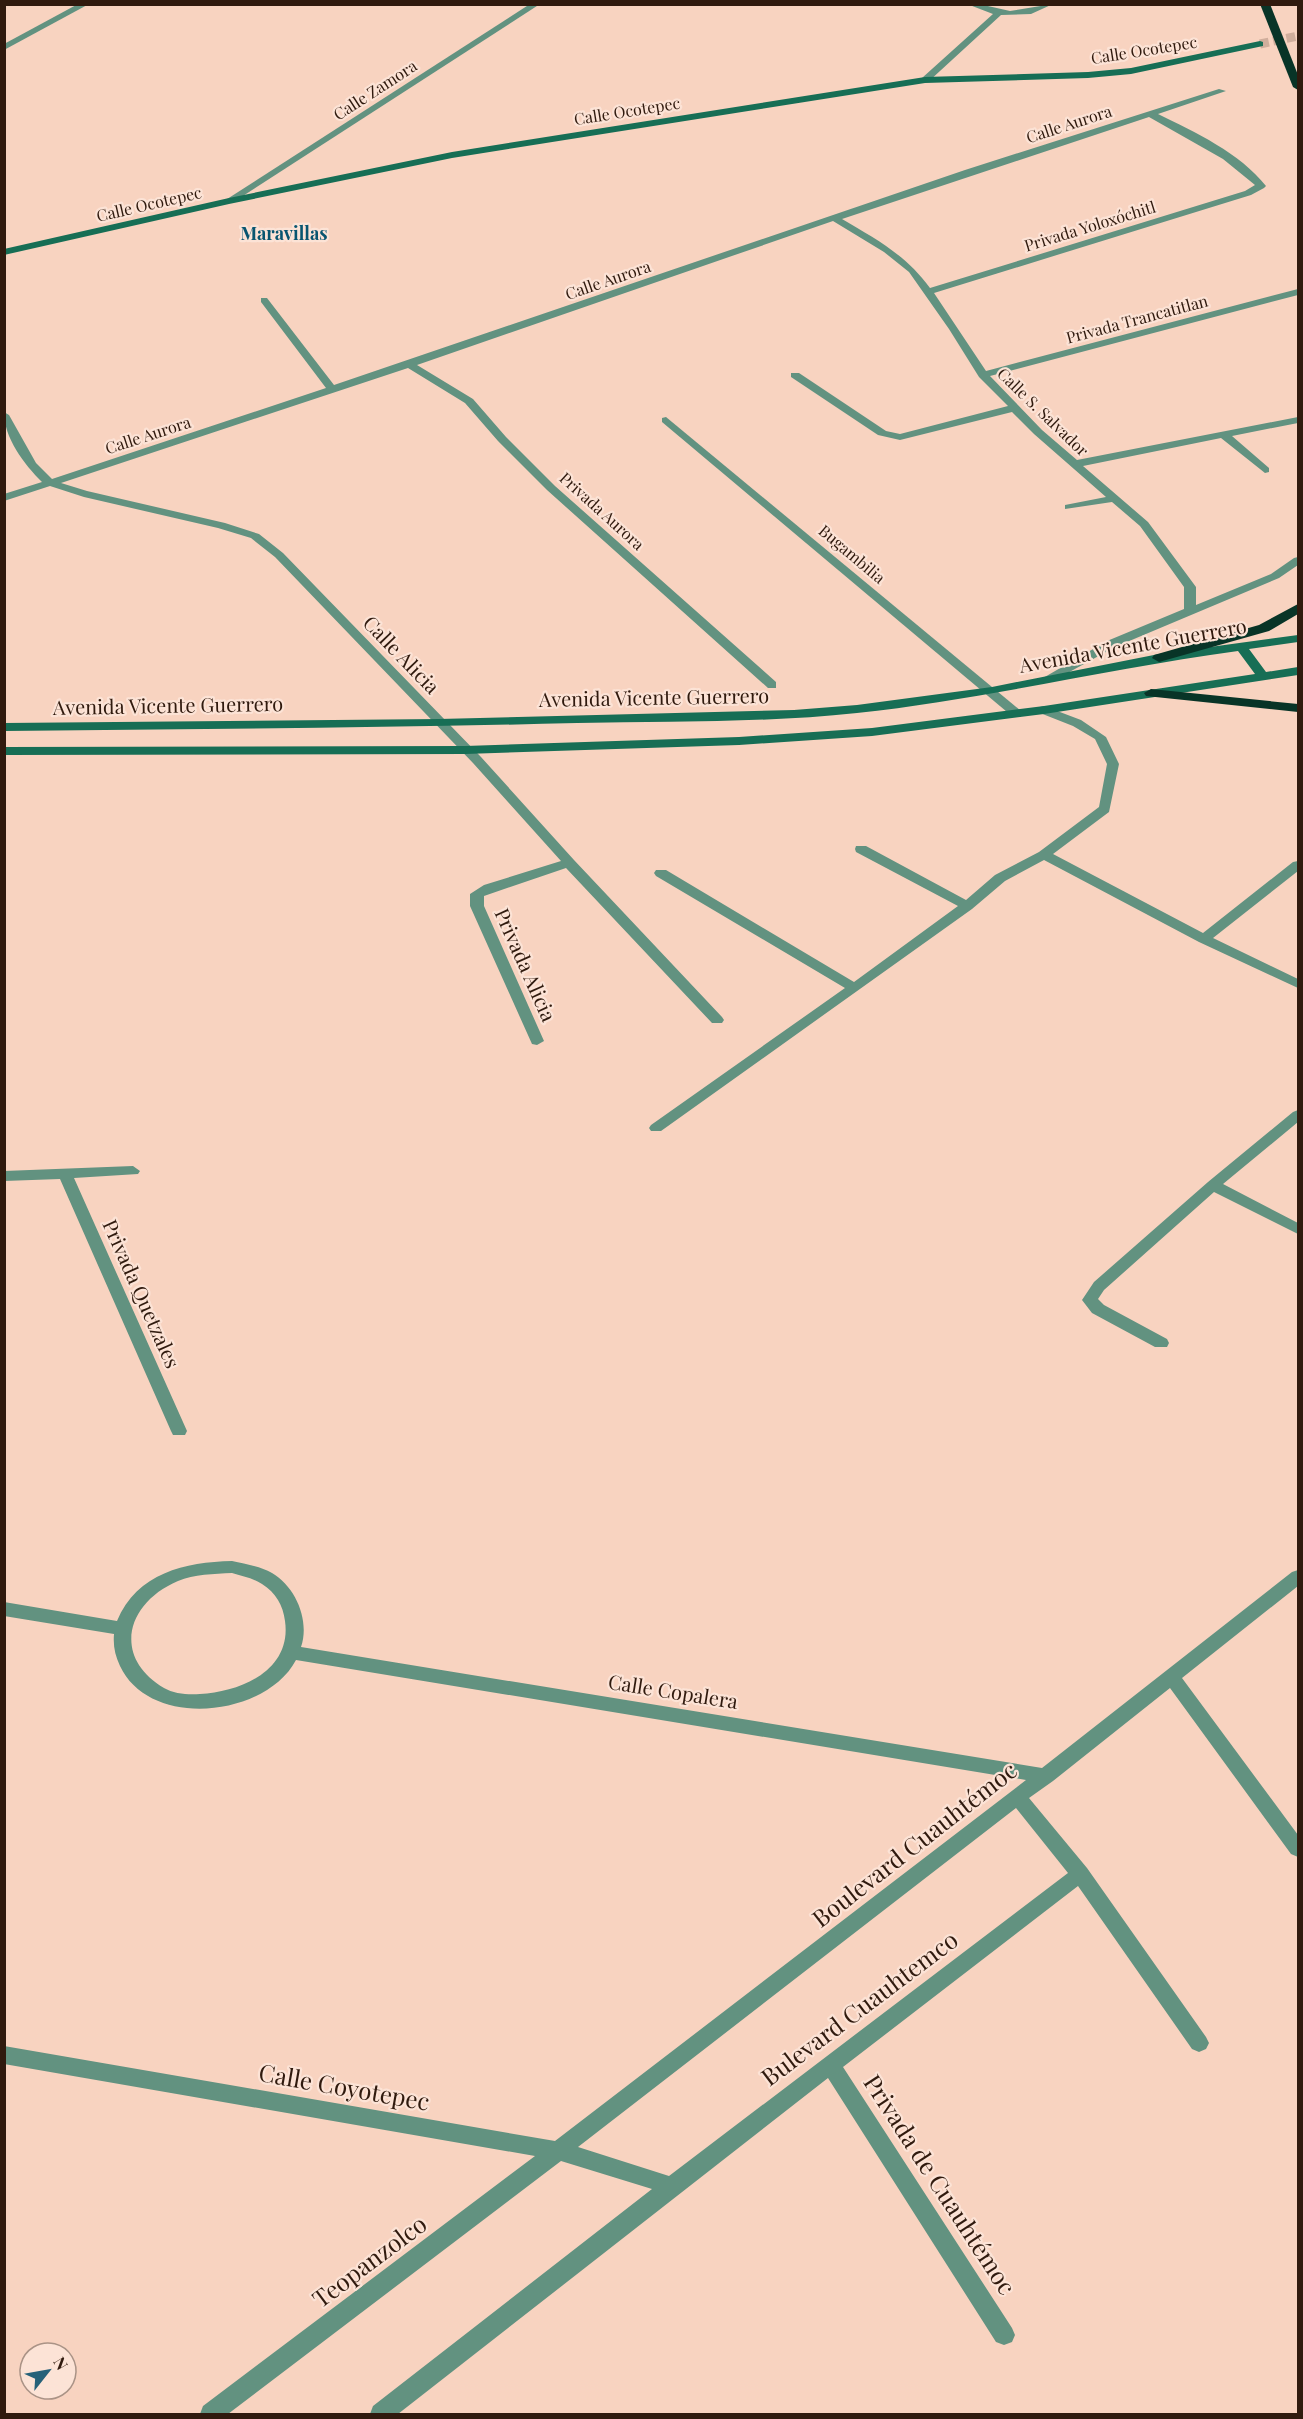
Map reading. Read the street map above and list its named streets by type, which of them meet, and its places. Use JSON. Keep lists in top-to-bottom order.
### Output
{
  "streets": {
    "main road": ["Calle Ocotepec", "Avenida Vicente Guerrero"],
    "street": [
      "Calle Zamora",
      "Calle Aurora",
      "Privada Yoloxóchitl",
      "Privada Trancatitlan",
      "Calle S. Salvador",
      "Privada Aurora",
      "Bugambilia",
      "Calle Alicia",
      "Privada Alicia",
      "Privada Quetzales",
      "Calle Copalera",
      "Boulevard Cuauhtémoc",
      "Bulevard Cuauhtemco",
      "Calle Coyotepec",
      "Privada de Cuauhtémoc",
      "Teopanzolco"
    ]
  },
  "crossings": [
    ["Calle Ocotepec", "Calle Zamora"],
    ["Calle Aurora", "Privada Yoloxóchitl"],
    ["Calle Aurora", "Calle S. Salvador"],
    ["Calle Aurora", "Privada Aurora"],
    ["Calle Aurora", "Calle Alicia"],
    ["Privada Yoloxóchitl", "Calle S. Salvador"],
    ["Privada Trancatitlan", "Calle S. Salvador"],
    ["Bugambilia", "Avenida Vicente Guerrero"],
    ["Avenida Vicente Guerrero", "Calle Alicia"],
    ["Calle Alicia", "Privada Alicia"],
    ["Calle Copalera", "Boulevard Cuauhtémoc"],
    ["Boulevard Cuauhtémoc", "Calle Coyotepec"],
    ["Boulevard Cuauhtémoc", "Teopanzolco"],
    ["Bulevard Cuauhtemco", "Calle Coyotepec"],
    ["Bulevard Cuauhtemco", "Privada de Cuauhtémoc"],
    ["Calle Coyotepec", "Teopanzolco"]
  ],
  "districts": ["Maravillas"],
  "north": "top right"
}
